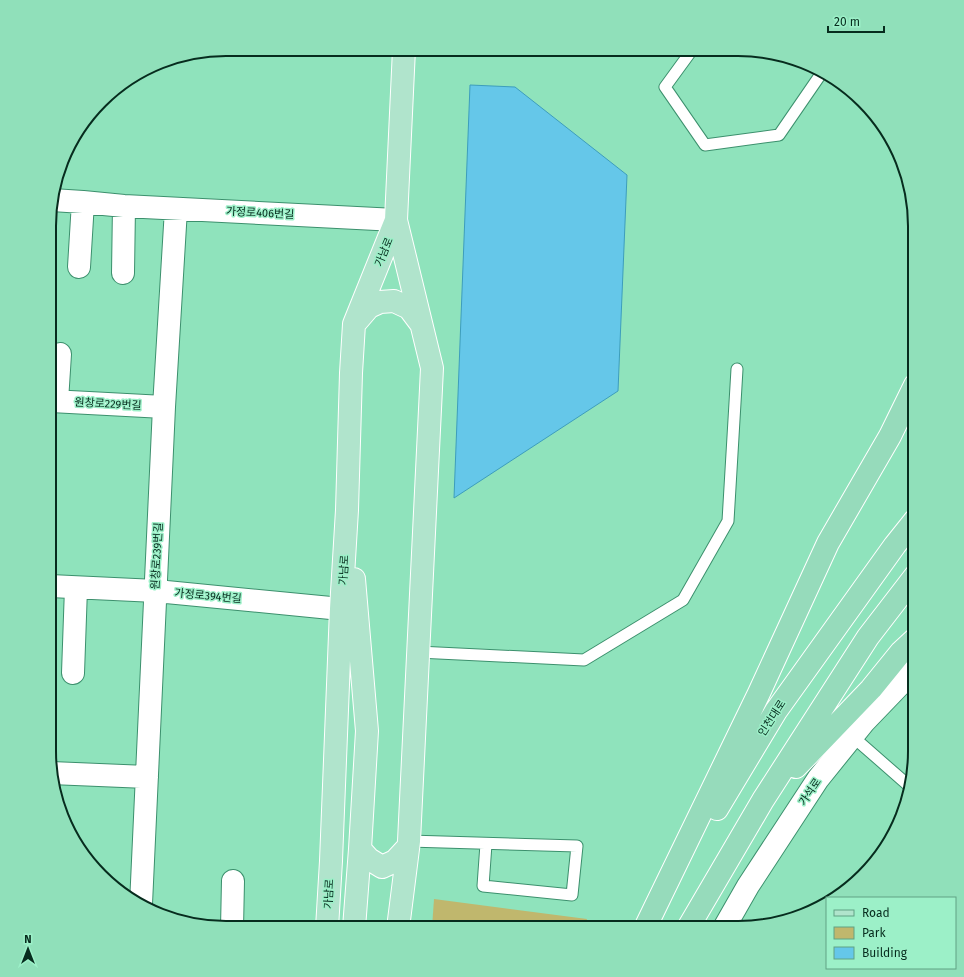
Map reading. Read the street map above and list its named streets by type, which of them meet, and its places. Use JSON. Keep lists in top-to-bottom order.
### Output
{
  "streets": {
    "highway": ["인천대로"],
    "main road": ["가남로"],
    "street": [
      "가정로406번길",
      "원창로229번길",
      "원창로239번길",
      "가정로394번길",
      "가석로"
    ]
  },
  "crossings": [
    ["가정로406번길", "가남로"],
    ["가정로406번길", "원창로239번길"],
    ["가남로", "가정로394번길"],
    ["원창로229번길", "원창로239번길"],
    ["원창로239번길", "가정로394번길"]
  ],
  "legend": ["Road", "Park", "Building"],
  "scale_bar": "20 m",
  "north": "top"
}
